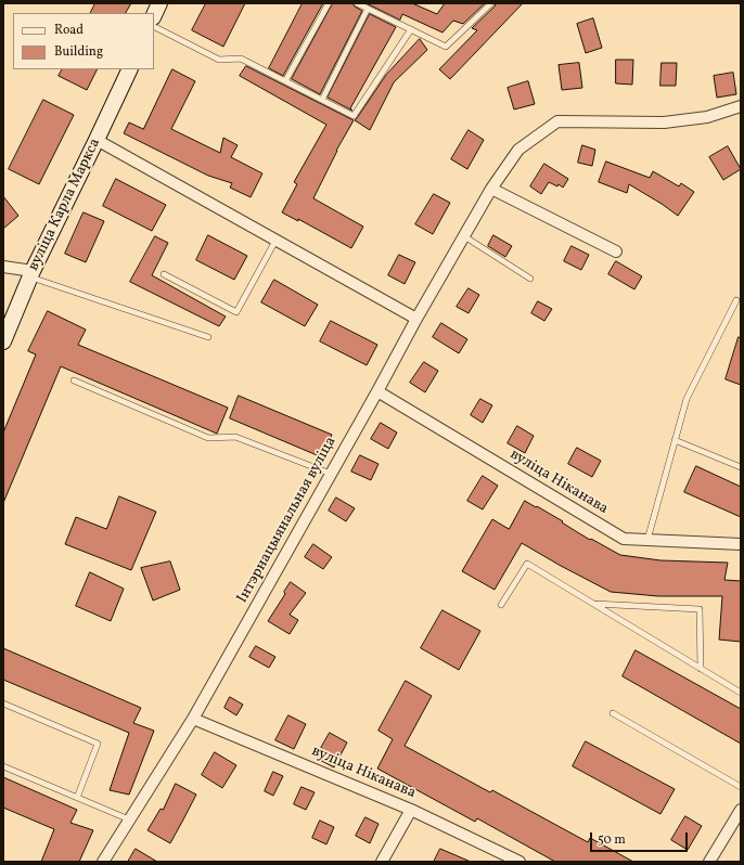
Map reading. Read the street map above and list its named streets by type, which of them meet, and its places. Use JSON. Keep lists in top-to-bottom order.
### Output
{
  "streets": {
    "main road": ["вуліца Карла Маркса"],
    "street": ["вуліца Ніканава", "Інтэрнацыянальная вуліца"]
  },
  "crossings": [
    ["вуліца Ніканава", "Інтэрнацыянальная вуліца"]
  ],
  "legend": ["Road", "Building"],
  "scale_bar": "50 m"
}
